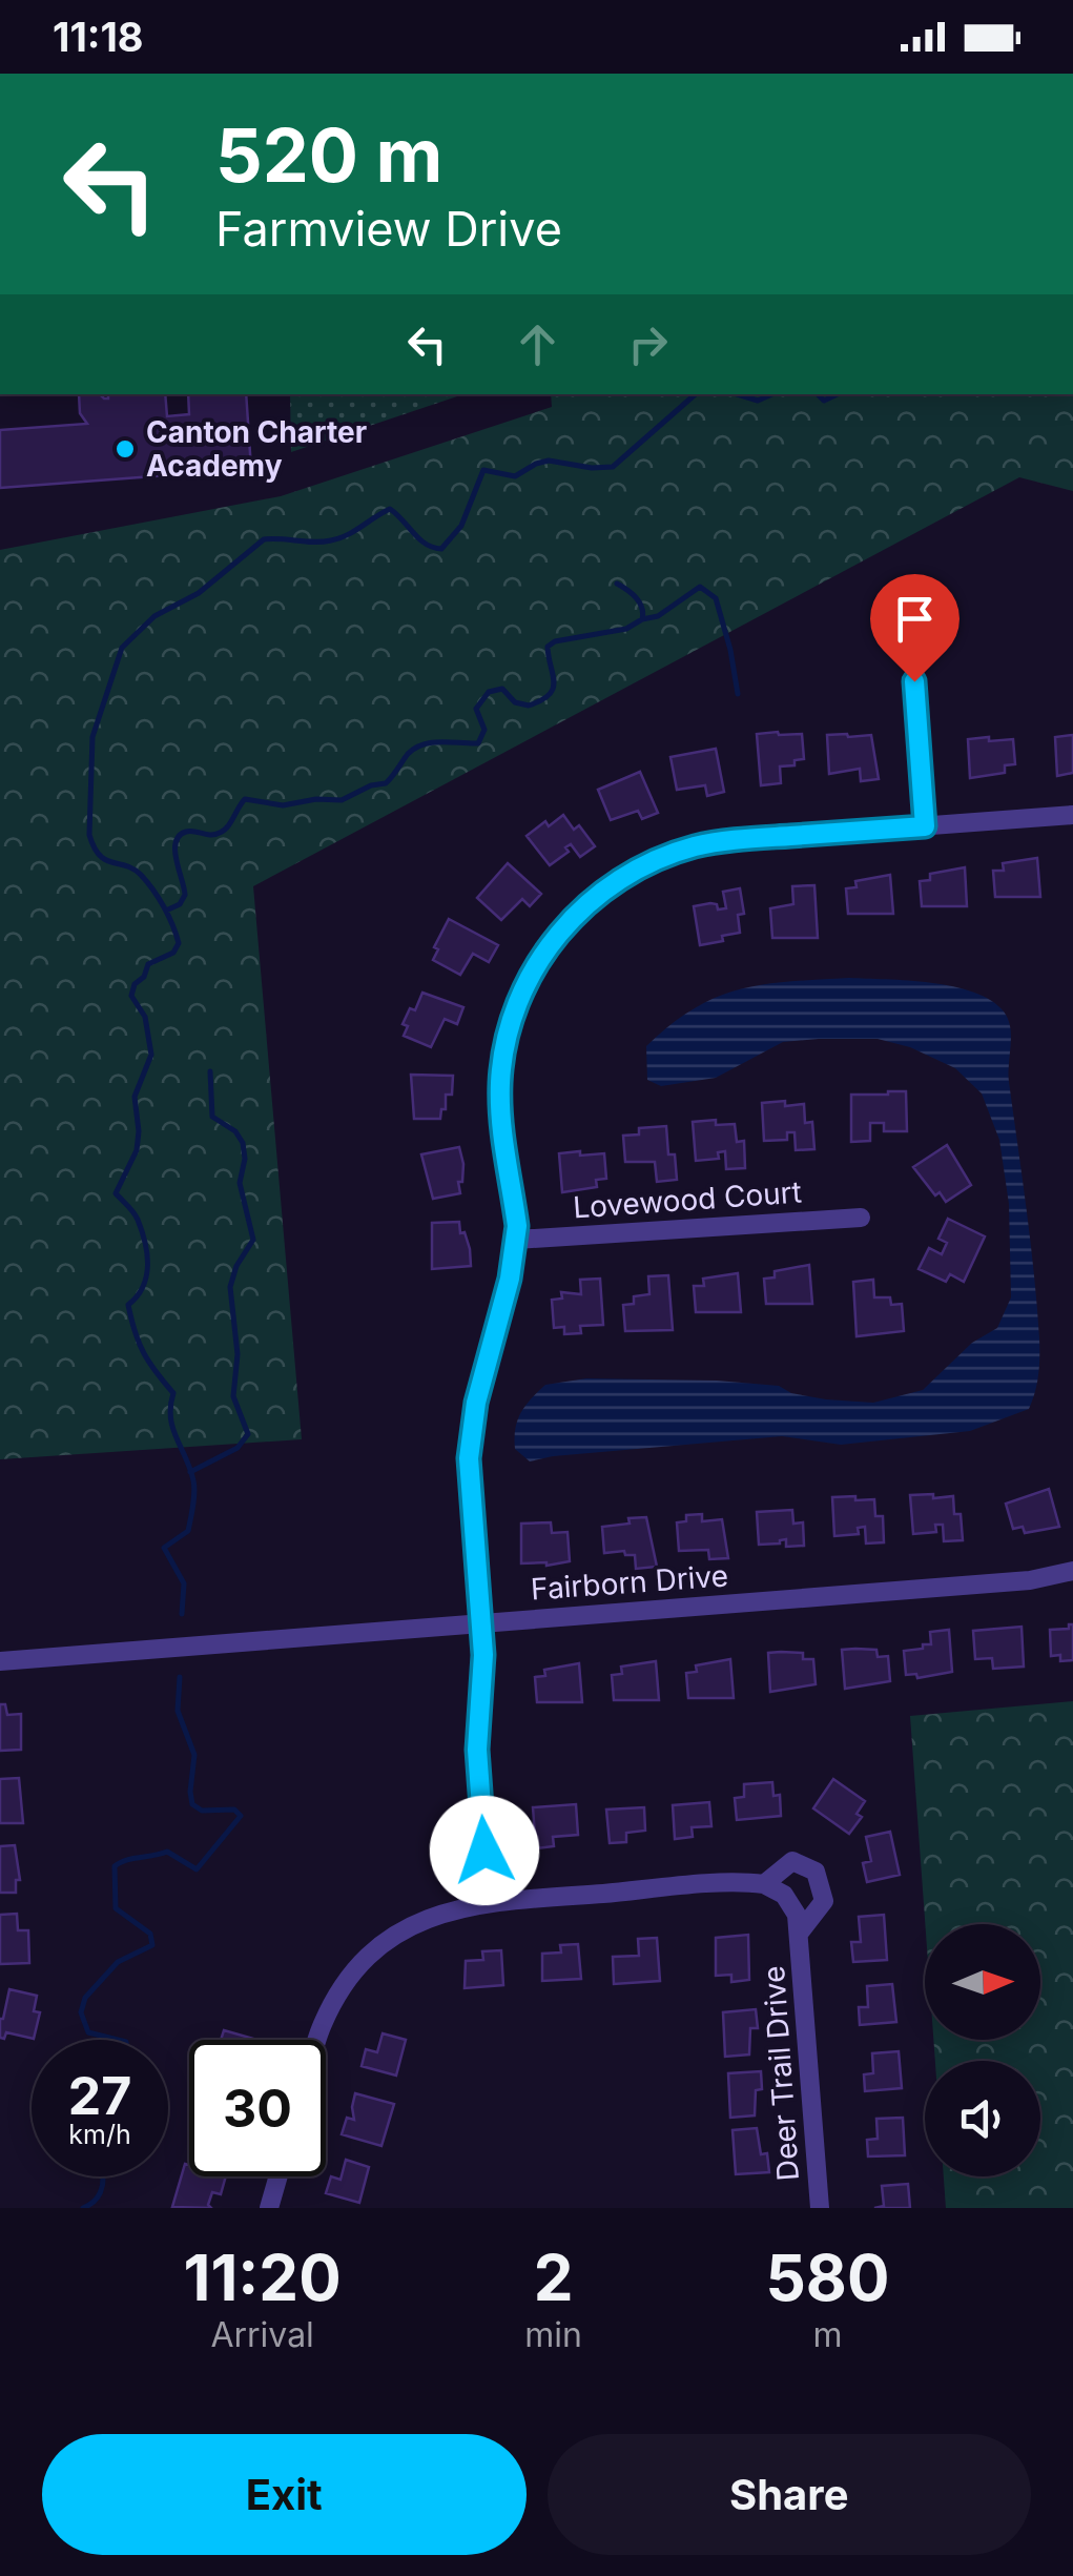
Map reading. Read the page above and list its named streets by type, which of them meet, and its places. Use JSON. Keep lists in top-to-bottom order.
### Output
{
  "streets": {
    "street": ["Lovewood Court", "Fairborn Drive", "Deer Trail Drive"]
  },
  "places": ["Canton Charter Academy"],
  "north": "right",
  "page": {
    "status": "11:18",
    "turn": ["520 m", "Farmview Drive"],
    "speed": "27 km/h",
    "limit": "30",
    "eta": [
      "11:20",
      "Arrival",
      "2",
      "min",
      "580",
      "m"
    ],
    "buttons": ["Exit", "Share"]
  }
}
